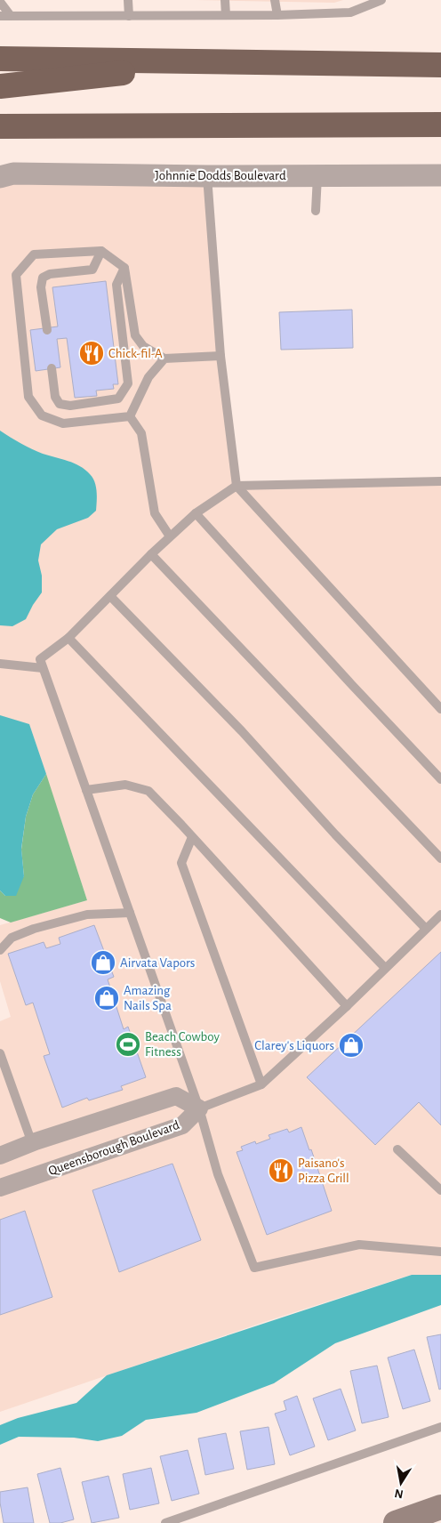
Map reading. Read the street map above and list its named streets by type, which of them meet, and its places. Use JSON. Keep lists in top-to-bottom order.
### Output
{
  "streets": {
    "street": ["Johnnie Dodds Boulevard", "Queensborough Boulevard"]
  },
  "places": {
    "restaurant": ["Chick-fil-A", "Paisano's Pizza Grill"],
    "shop": ["Airvata Vapors", "Amazing Nails Spa", "Clarey's Liquors"],
    "sports": ["Beach Cowboy Fitness"]
  },
  "north": "bottom"
}
